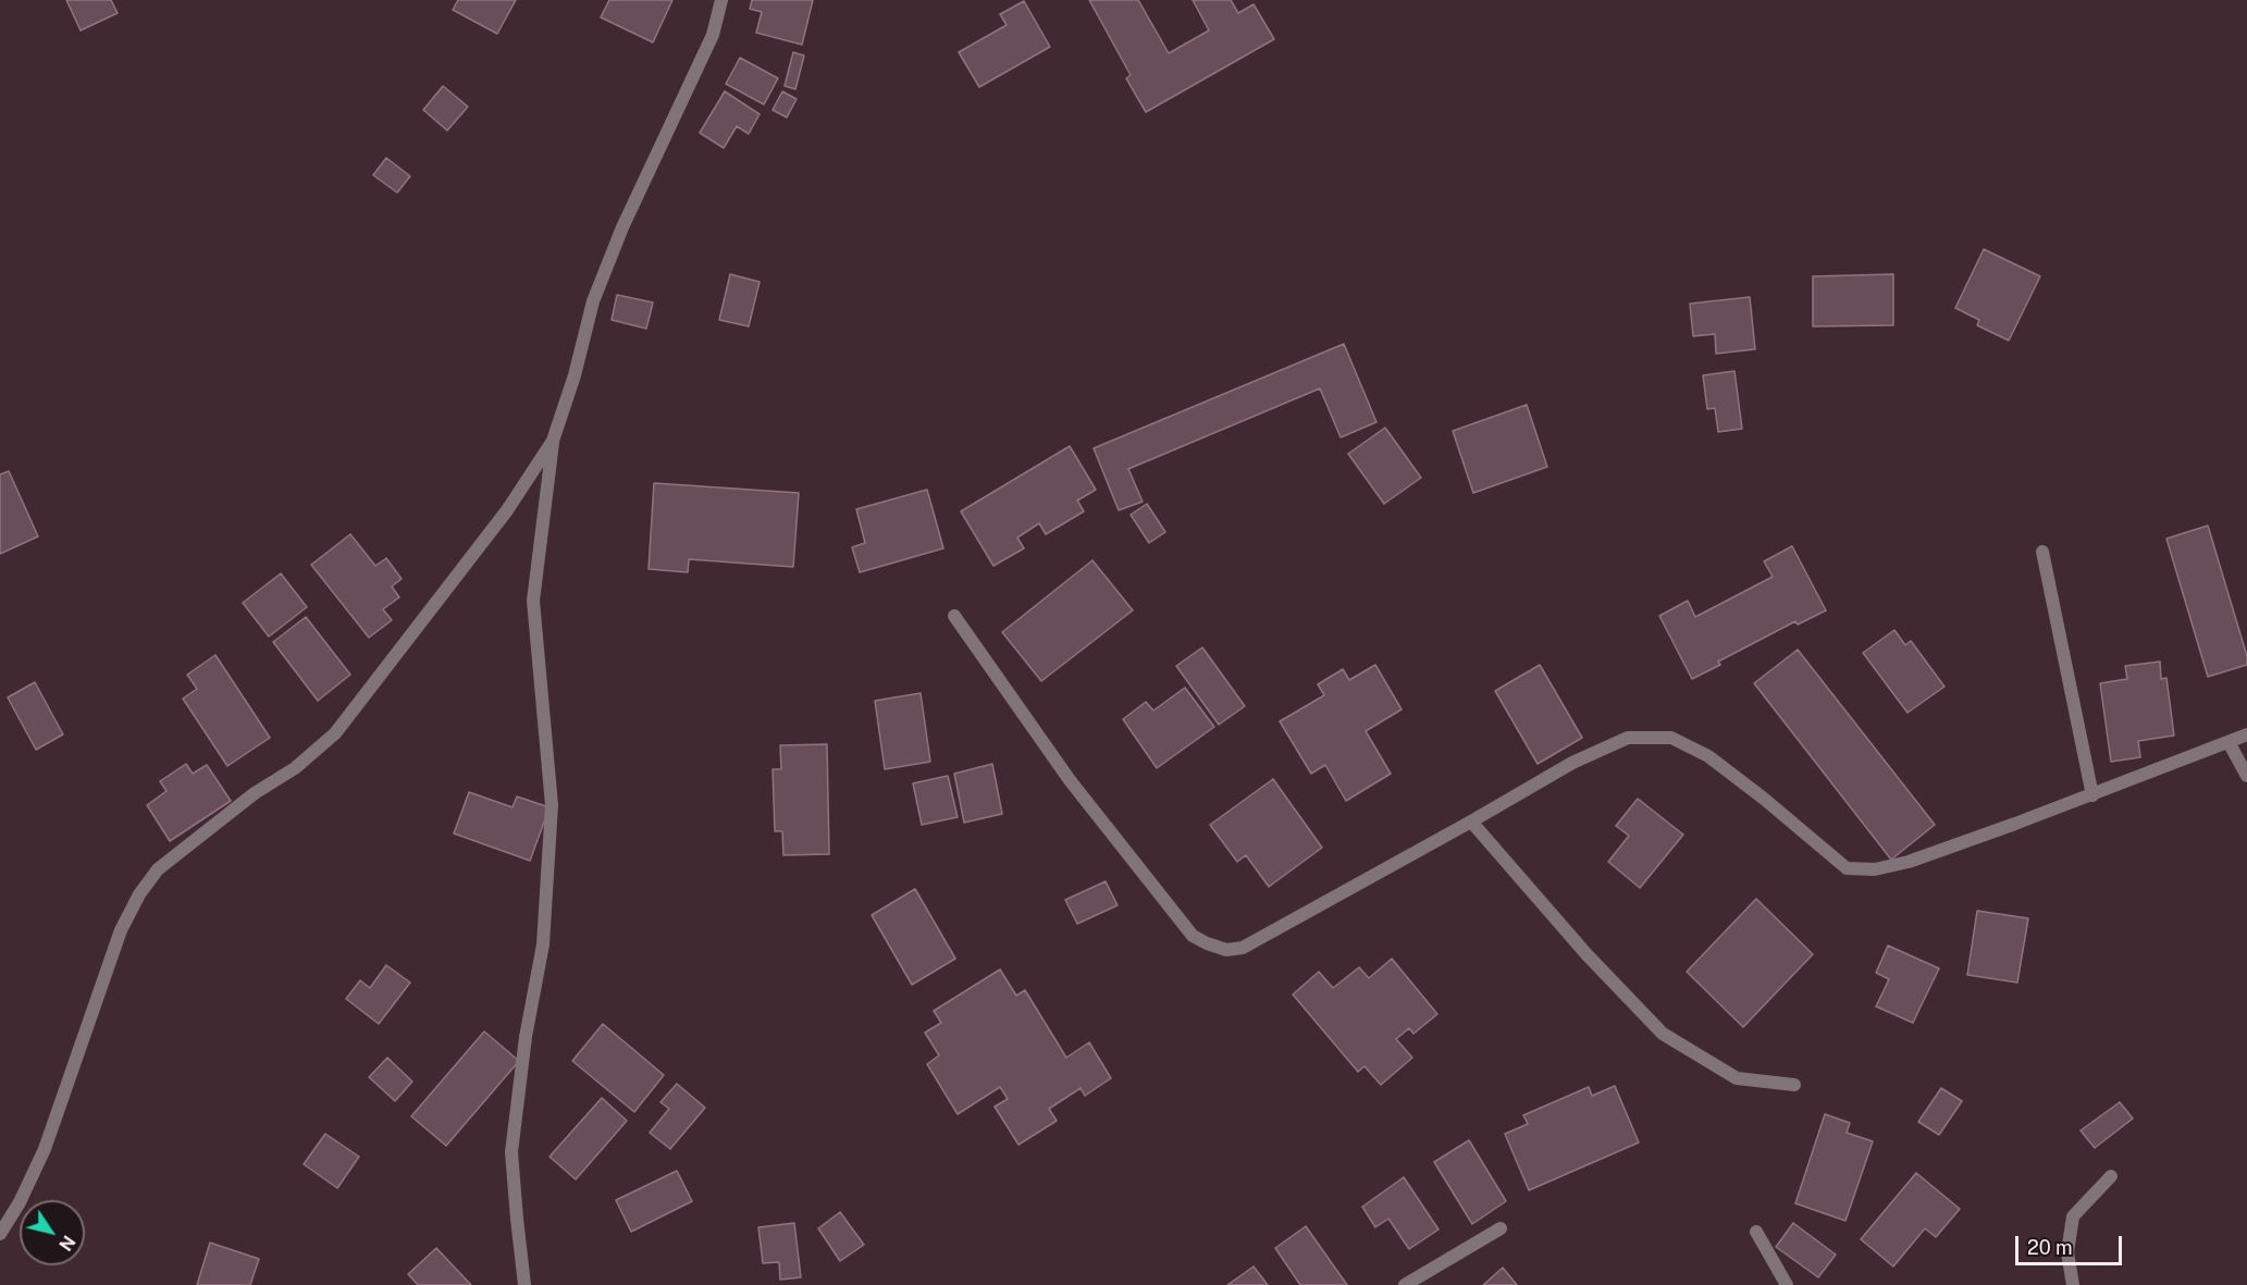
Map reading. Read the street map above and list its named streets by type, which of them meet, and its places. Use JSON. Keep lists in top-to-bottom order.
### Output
{
  "scale_bar": "20 m",
  "north": "bottom right"
}
